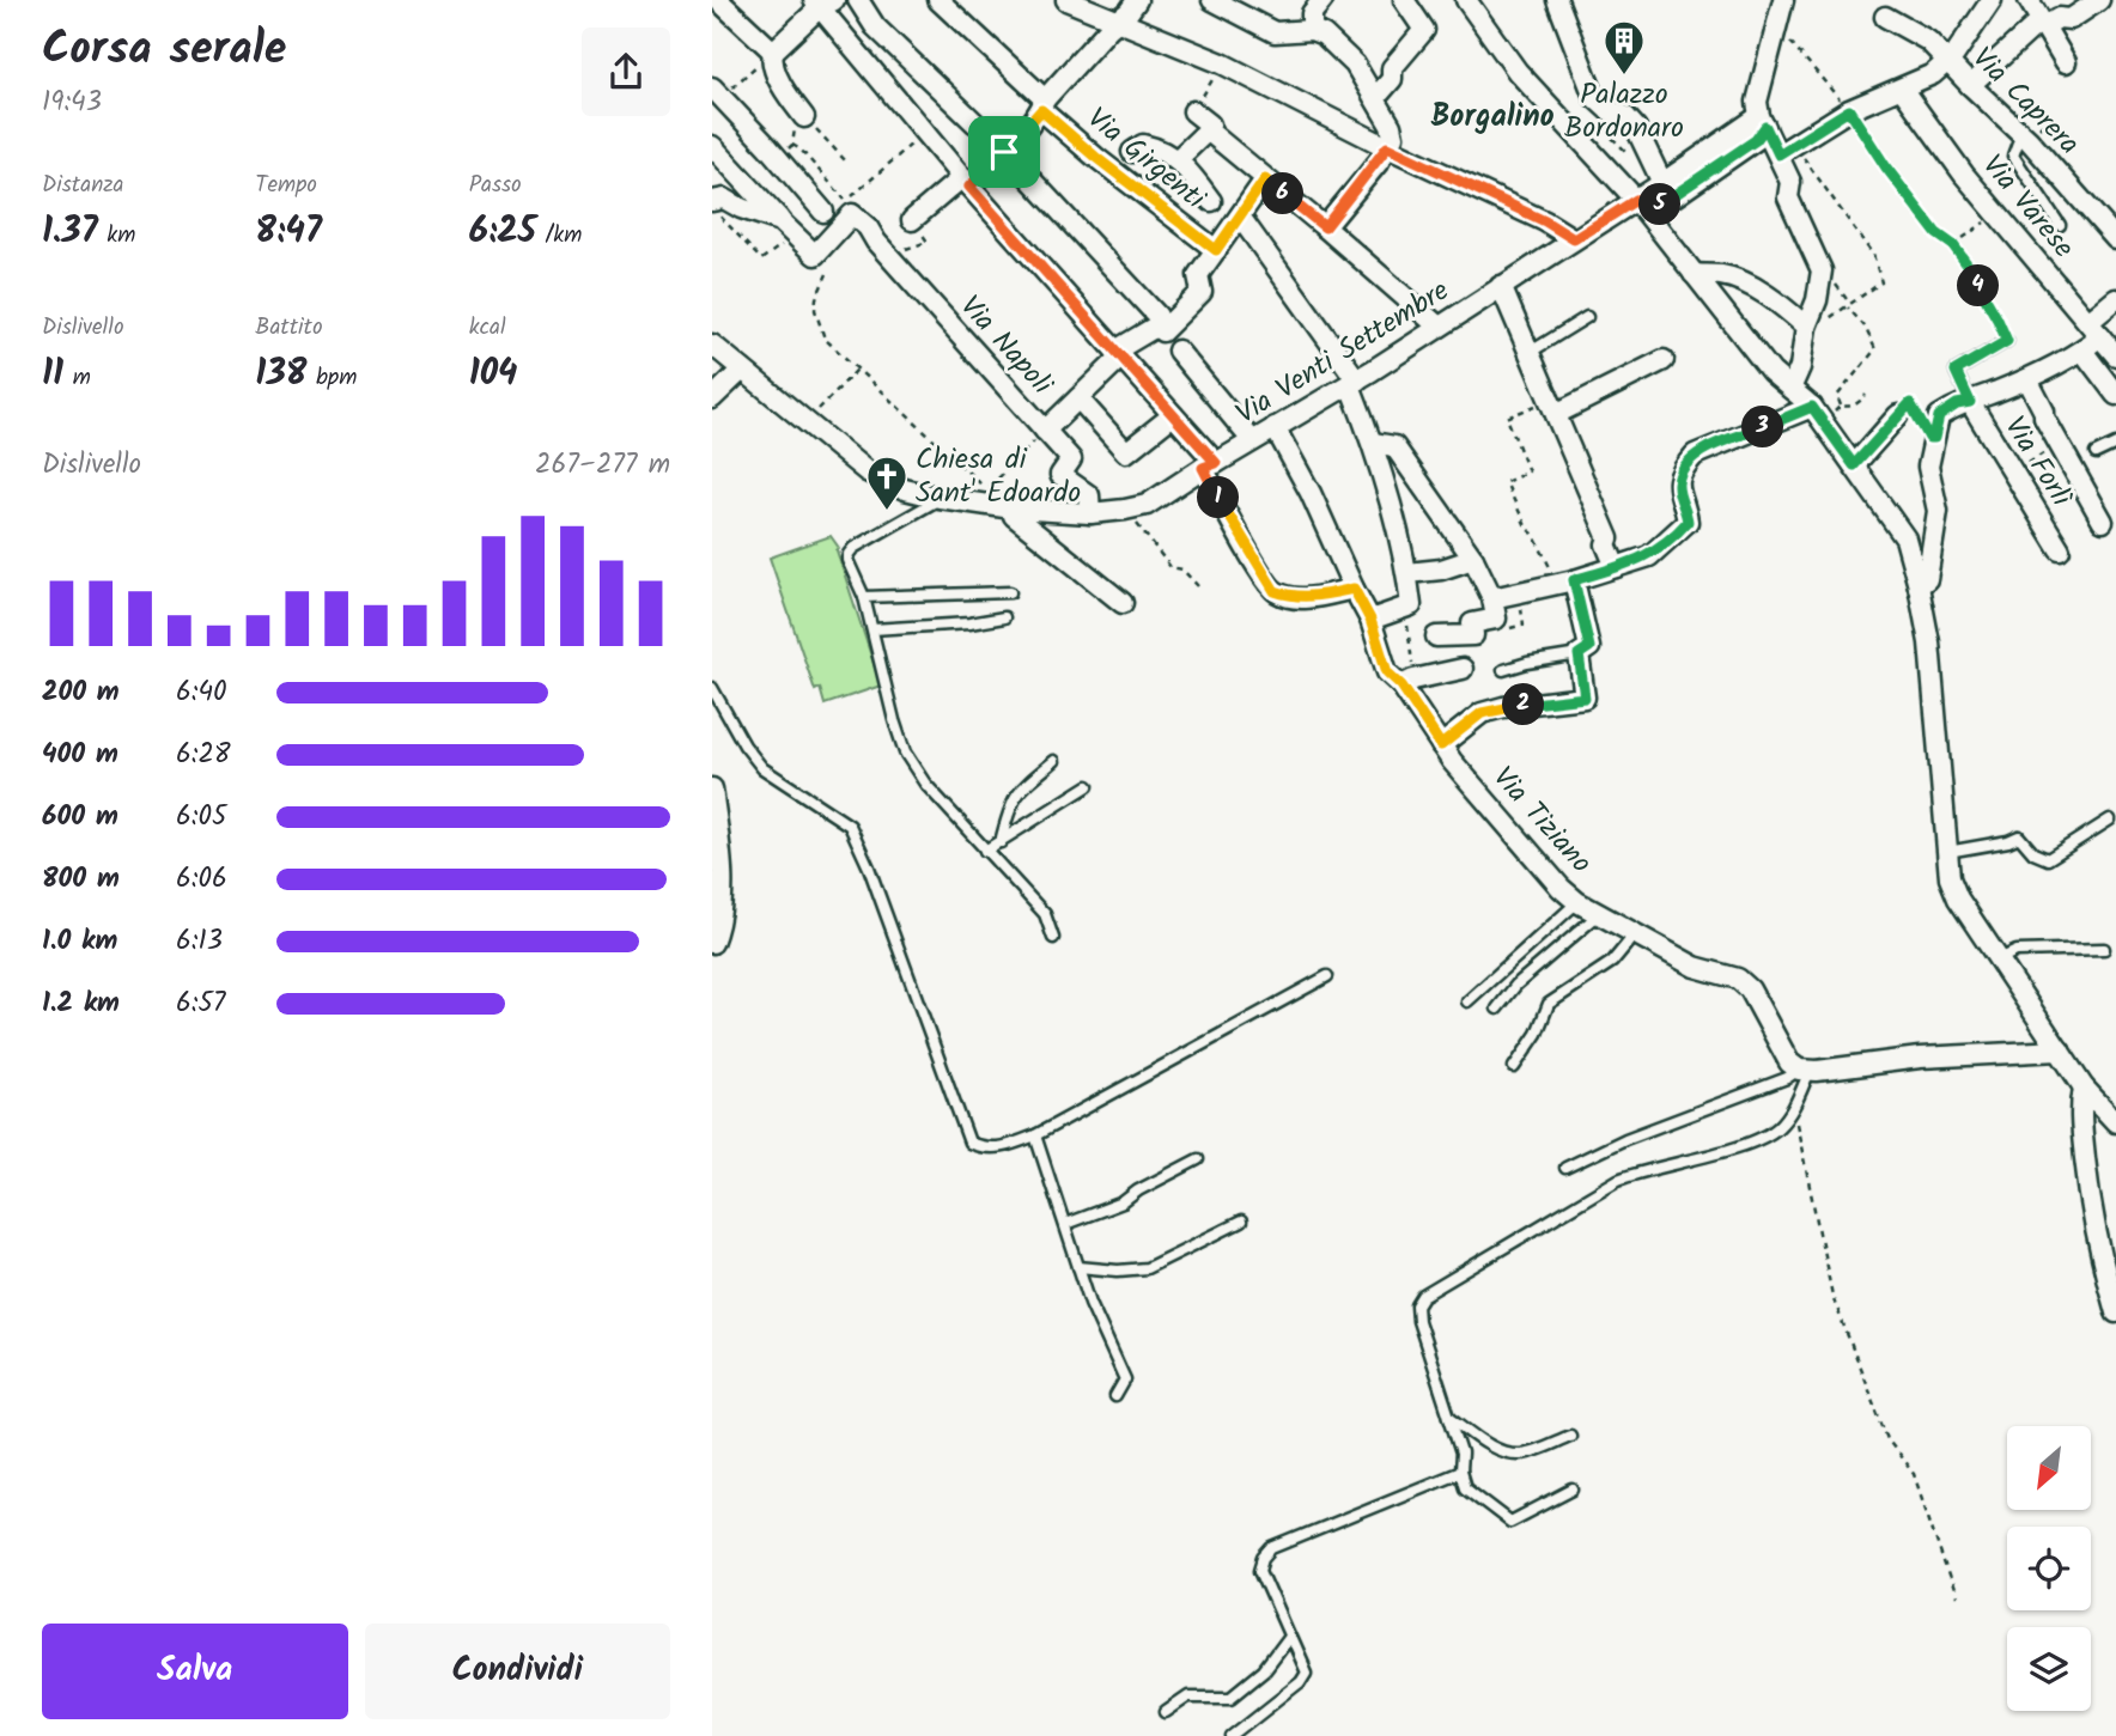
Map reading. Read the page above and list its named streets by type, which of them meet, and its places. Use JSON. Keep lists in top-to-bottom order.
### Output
{
  "streets": {
    "street": [
      "Via Caprera",
      "Via Girgenti",
      "Via Varese",
      "Via Napoli",
      "Via Venti Settembre",
      "Via Forlì",
      "Via Tiziano"
    ]
  },
  "crossings": [
    ["Via Napoli", "Via Venti Settembre"],
    ["Via Venti Settembre", "Via Tiziano"]
  ],
  "districts": ["Borgalino"],
  "places": {
    "building": ["Palazzo Bordonaro"],
    "church": ["Chiesa di Sant' Edoardo"]
  },
  "north": "bottom left",
  "page": {
    "heading": ["Corsa serale", "19:43"],
    "stats": [
      ["Distanza", "1.37 km"],
      ["Tempo", "8:47"],
      ["Passo", "6:25 /km"],
      ["Dislivello", "11 m"],
      ["Battito", "138 bpm"],
      ["kcal", "104"]
    ],
    "pins": [
      "6",
      "5",
      "4",
      "3",
      "1",
      "2"
    ],
    "chart": ["Dislivello", "267–277 m"],
    "list": [
      {
        "name": "200 m",
        "note": "6:40"
      },
      {
        "name": "400 m",
        "note": "6:28"
      },
      {
        "name": "600 m",
        "note": "6:05"
      },
      {
        "name": "800 m",
        "note": "6:06"
      },
      {
        "name": "1.0 km",
        "note": "6:13"
      },
      {
        "name": "1.2 km",
        "note": "6:57"
      }
    ],
    "buttons": ["Salva", "Condividi"]
  }
}
